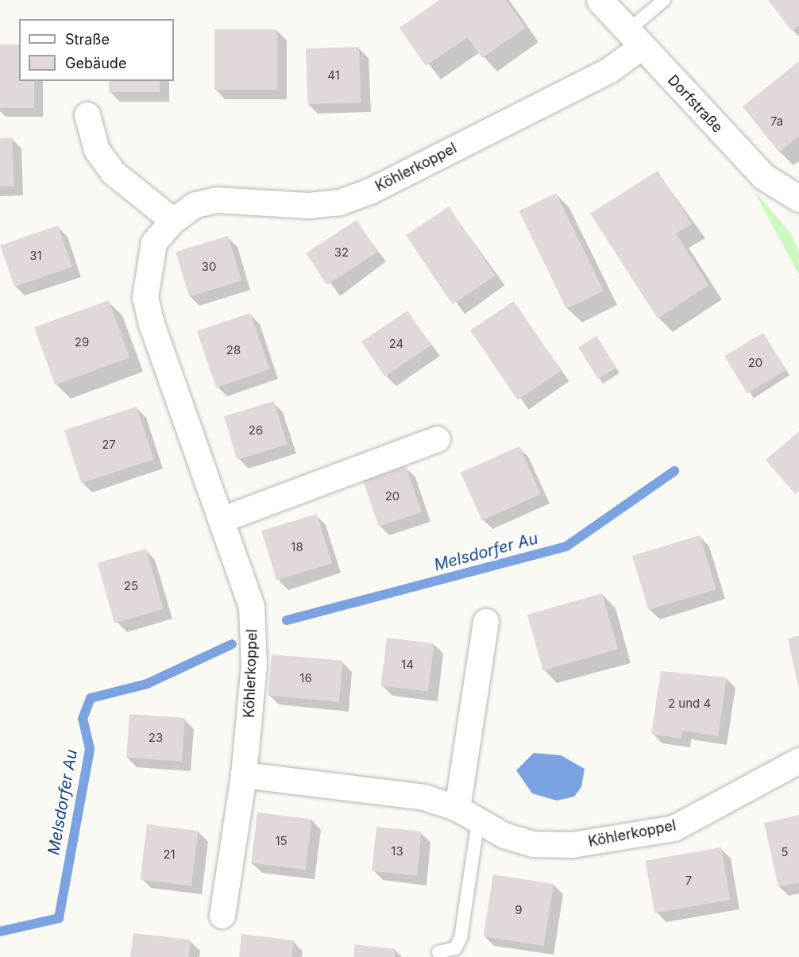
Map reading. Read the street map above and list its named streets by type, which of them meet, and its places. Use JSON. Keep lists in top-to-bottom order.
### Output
{
  "streets": {
    "street": ["Dorfstraße", "Köhlerkoppel"]
  },
  "crossings": [
    ["Dorfstraße", "Köhlerkoppel"]
  ],
  "water": ["Melsdorfer Au"],
  "house_numbers": [
    "41",
    "7a",
    "32",
    "31",
    "30",
    "29",
    "24",
    "28",
    "20",
    "26",
    "27",
    "20",
    "18",
    "25",
    "14",
    "16",
    "2 und 4",
    "23",
    "15",
    "13",
    "5",
    "21",
    "7",
    "9"
  ],
  "legend": ["Straße", "Gebäude"]
}
